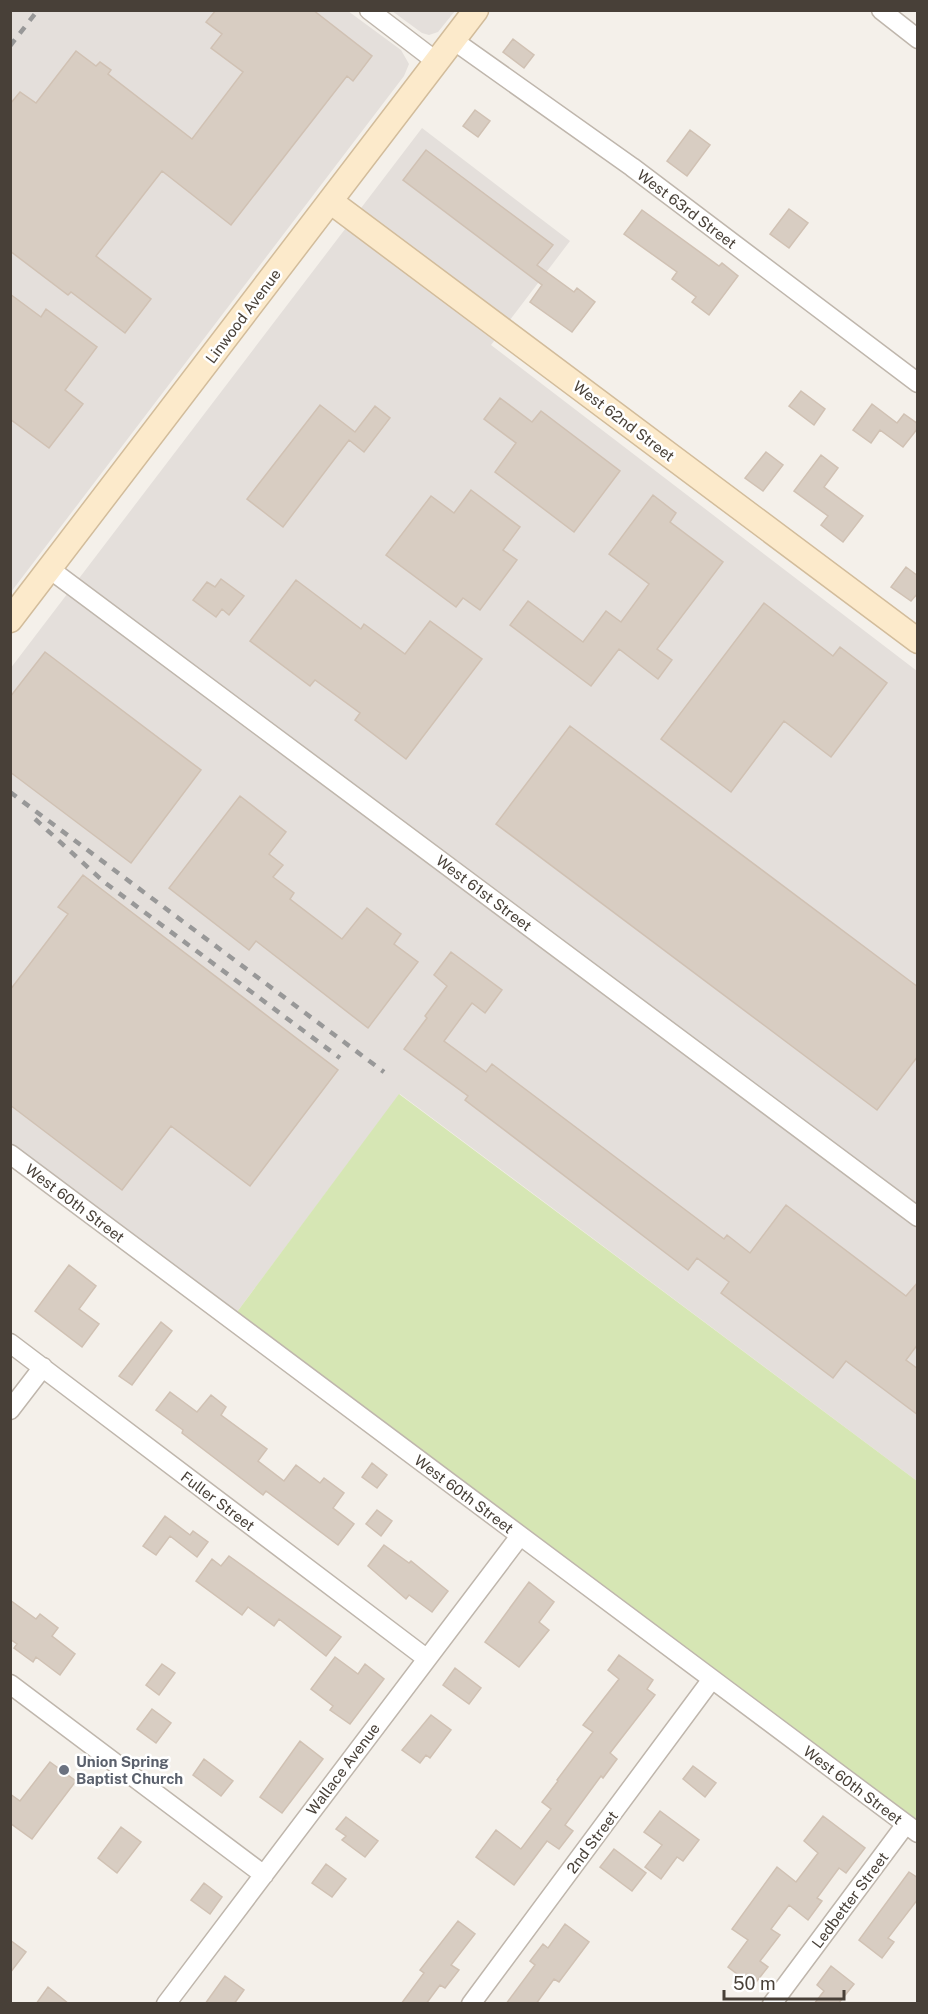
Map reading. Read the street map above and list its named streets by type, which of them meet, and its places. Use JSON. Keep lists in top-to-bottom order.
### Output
{
  "streets": {
    "main road": ["Linwood Avenue", "West 62nd Street"],
    "street": [
      "West 63rd Street",
      "West 61st Street",
      "West 60th Street",
      "Fuller Street",
      "Wallace Avenue",
      "2nd Street",
      "Ledbetter Street"
    ]
  },
  "crossings": [
    ["West 63rd Street", "Linwood Avenue"],
    ["Linwood Avenue", "West 62nd Street"],
    ["Linwood Avenue", "West 61st Street"],
    ["West 60th Street", "Wallace Avenue"],
    ["West 60th Street", "2nd Street"],
    ["West 60th Street", "Ledbetter Street"],
    ["Fuller Street", "Wallace Avenue"]
  ],
  "places": ["Union Spring Baptist Church"],
  "scale_bar": "50 m"
}
